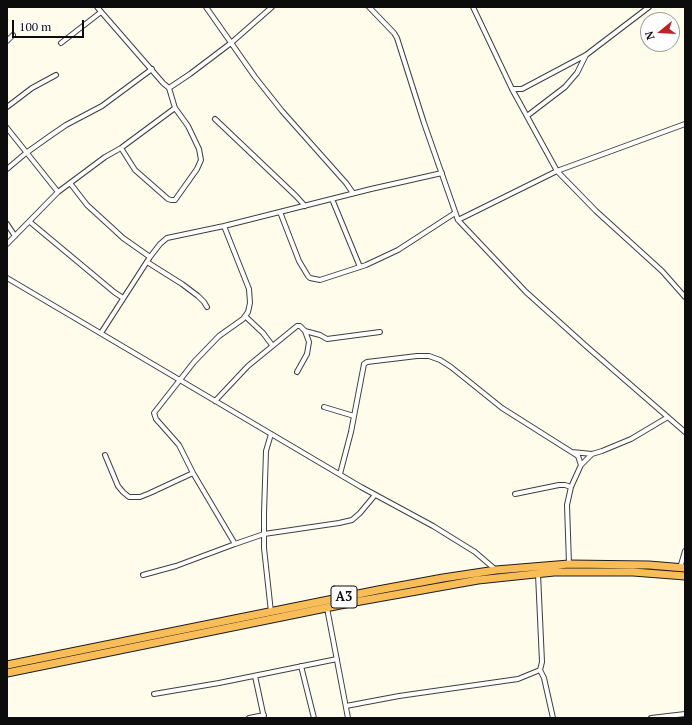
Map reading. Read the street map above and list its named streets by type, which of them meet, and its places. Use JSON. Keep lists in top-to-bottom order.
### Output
{
  "streets": {
    "highway": ["A3"]
  },
  "scale_bar": "100 m",
  "north": "left"
}
